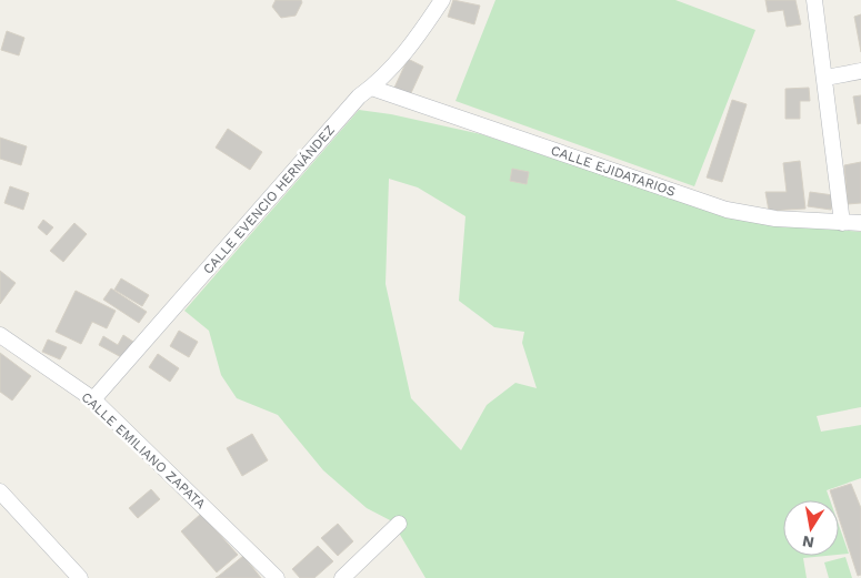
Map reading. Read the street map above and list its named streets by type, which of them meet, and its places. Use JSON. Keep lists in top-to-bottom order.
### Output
{
  "streets": {
    "street": ["CALLE EJIDATARIOS", "CALLE EVENCIO HERNÁNDEZ", "CALLE EMILIANO ZAPATA"]
  },
  "crossings": [
    ["CALLE EJIDATARIOS", "CALLE EVENCIO HERNÁNDEZ"],
    ["CALLE EVENCIO HERNÁNDEZ", "CALLE EMILIANO ZAPATA"]
  ],
  "north": "bottom"
}
